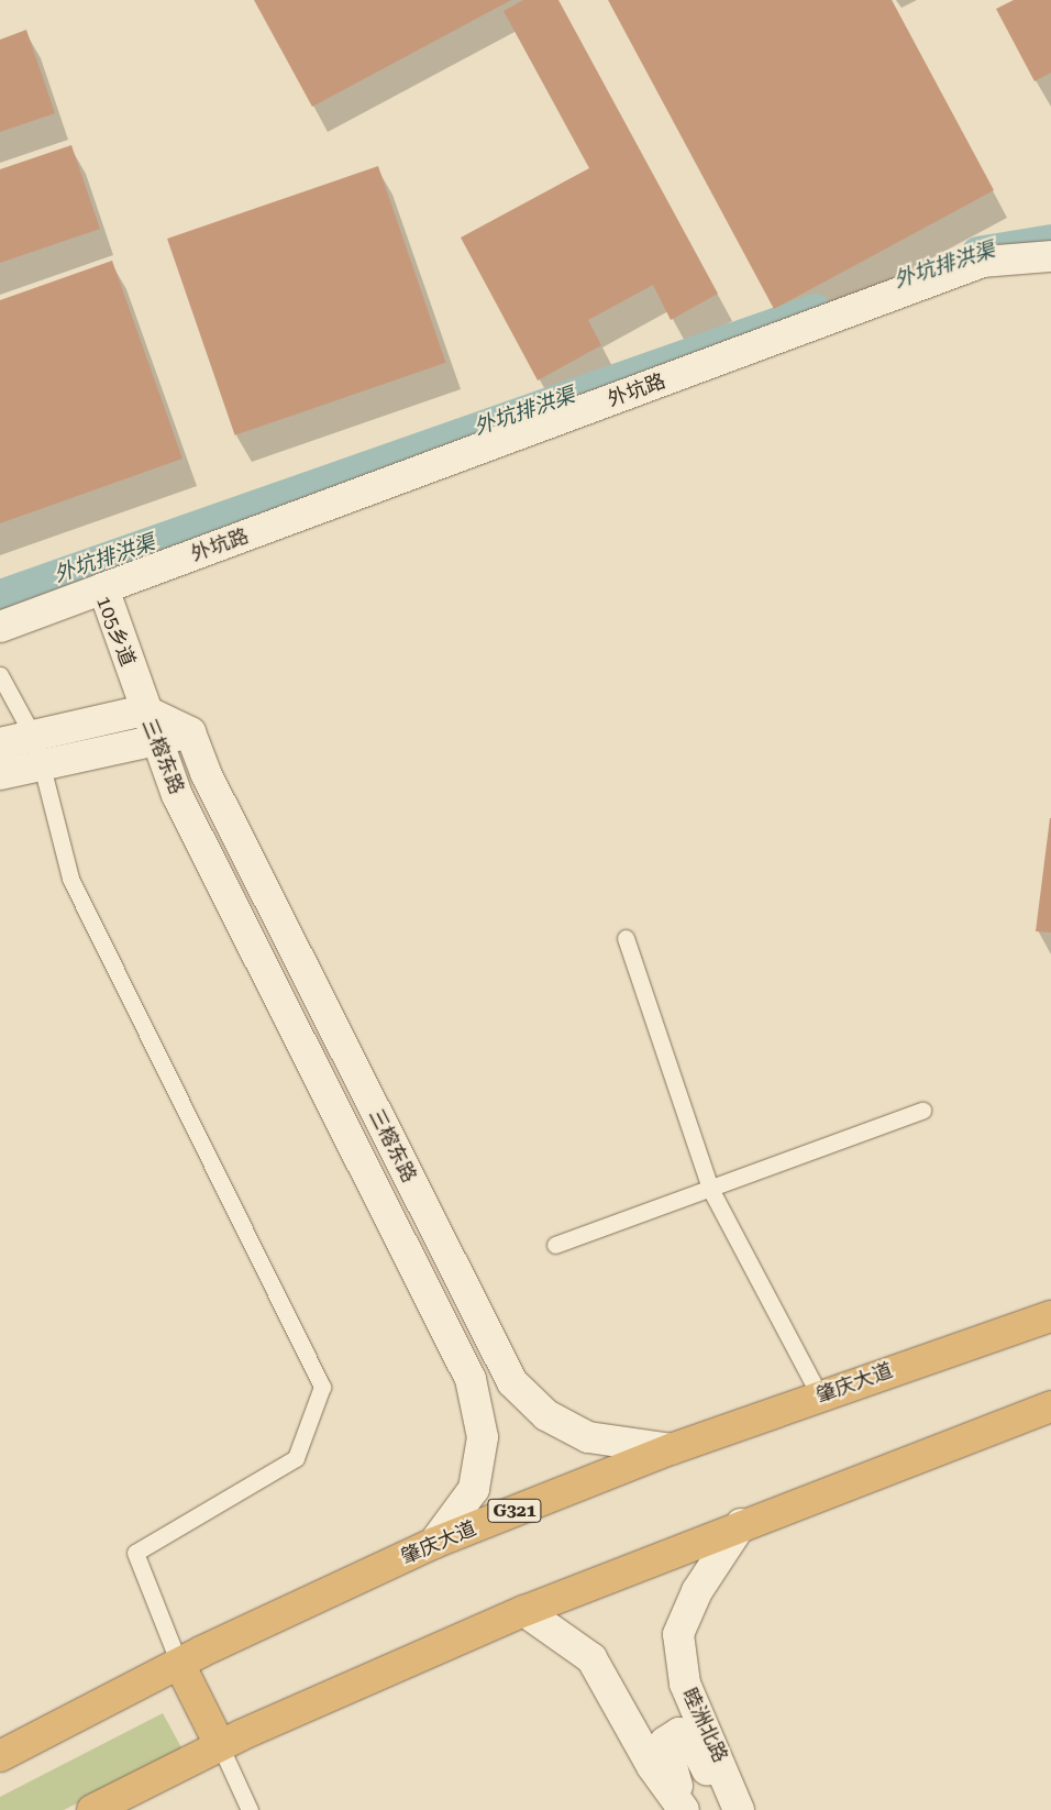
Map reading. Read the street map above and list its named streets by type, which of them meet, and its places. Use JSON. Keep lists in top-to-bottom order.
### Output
{
  "streets": {
    "highway": ["肇庆大道", "G321"],
    "street": [
      "外坑路",
      "105乡道",
      "三榕东路",
      "睦洲北路"
    ]
  },
  "crossings": [
    ["外坑路", "105乡道"],
    ["105乡道", "三榕东路"],
    ["三榕东路", "肇庆大道"]
  ],
  "water": ["外坑排洪渠"]
}
